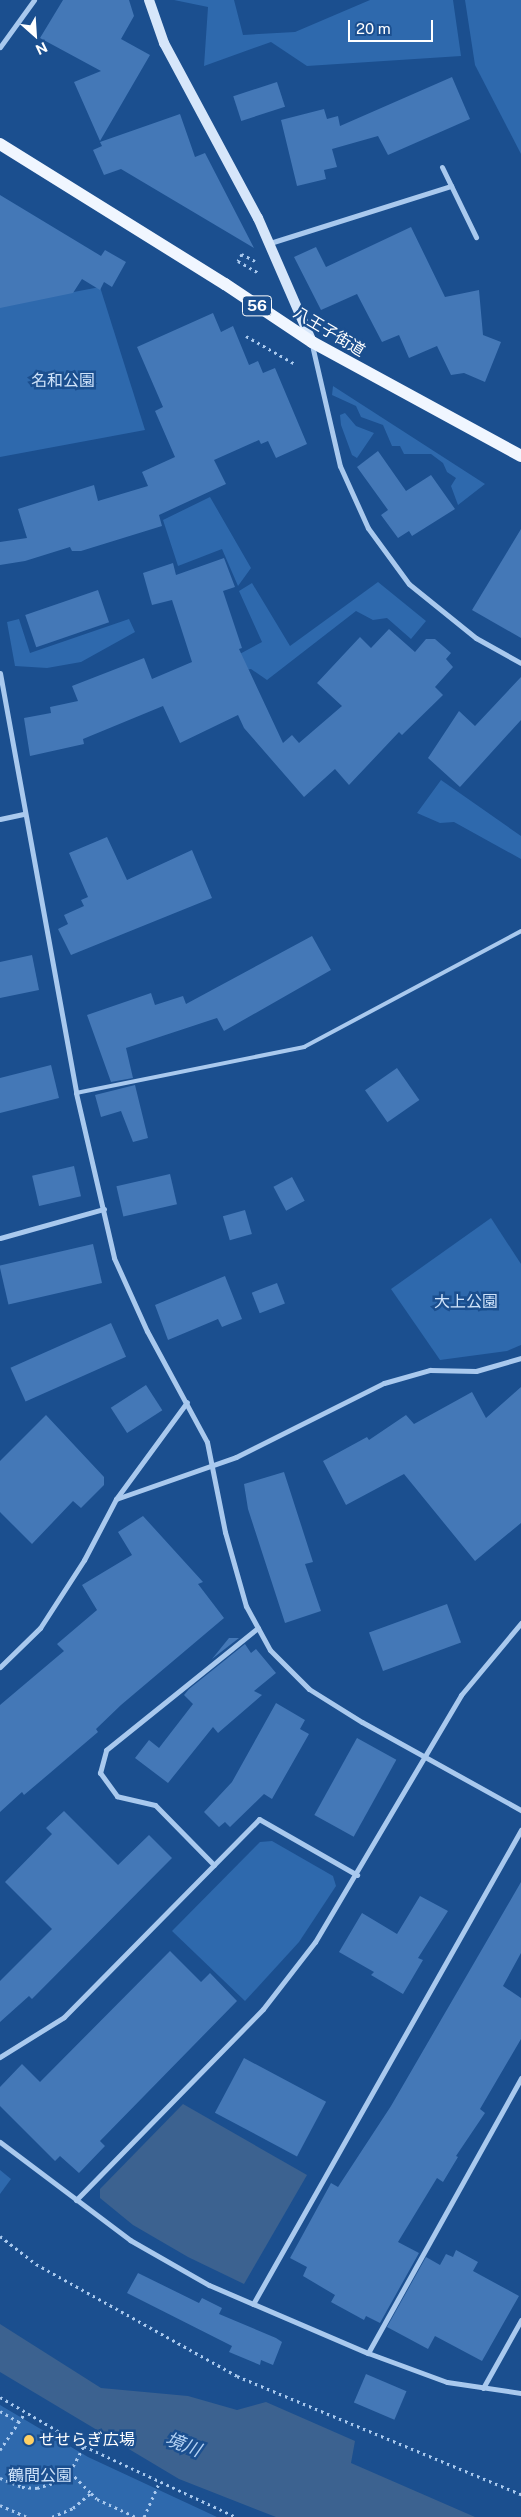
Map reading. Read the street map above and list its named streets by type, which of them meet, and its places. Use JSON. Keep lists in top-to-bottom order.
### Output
{
  "streets": {
    "main road": ["56", "八王子街道"]
  },
  "water": ["境川"],
  "parks": ["名和公園", "大上公園", "鶴間公園"],
  "places": ["せせらぎ広場"],
  "scale_bar": "20 m",
  "north": "bottom right"
}
